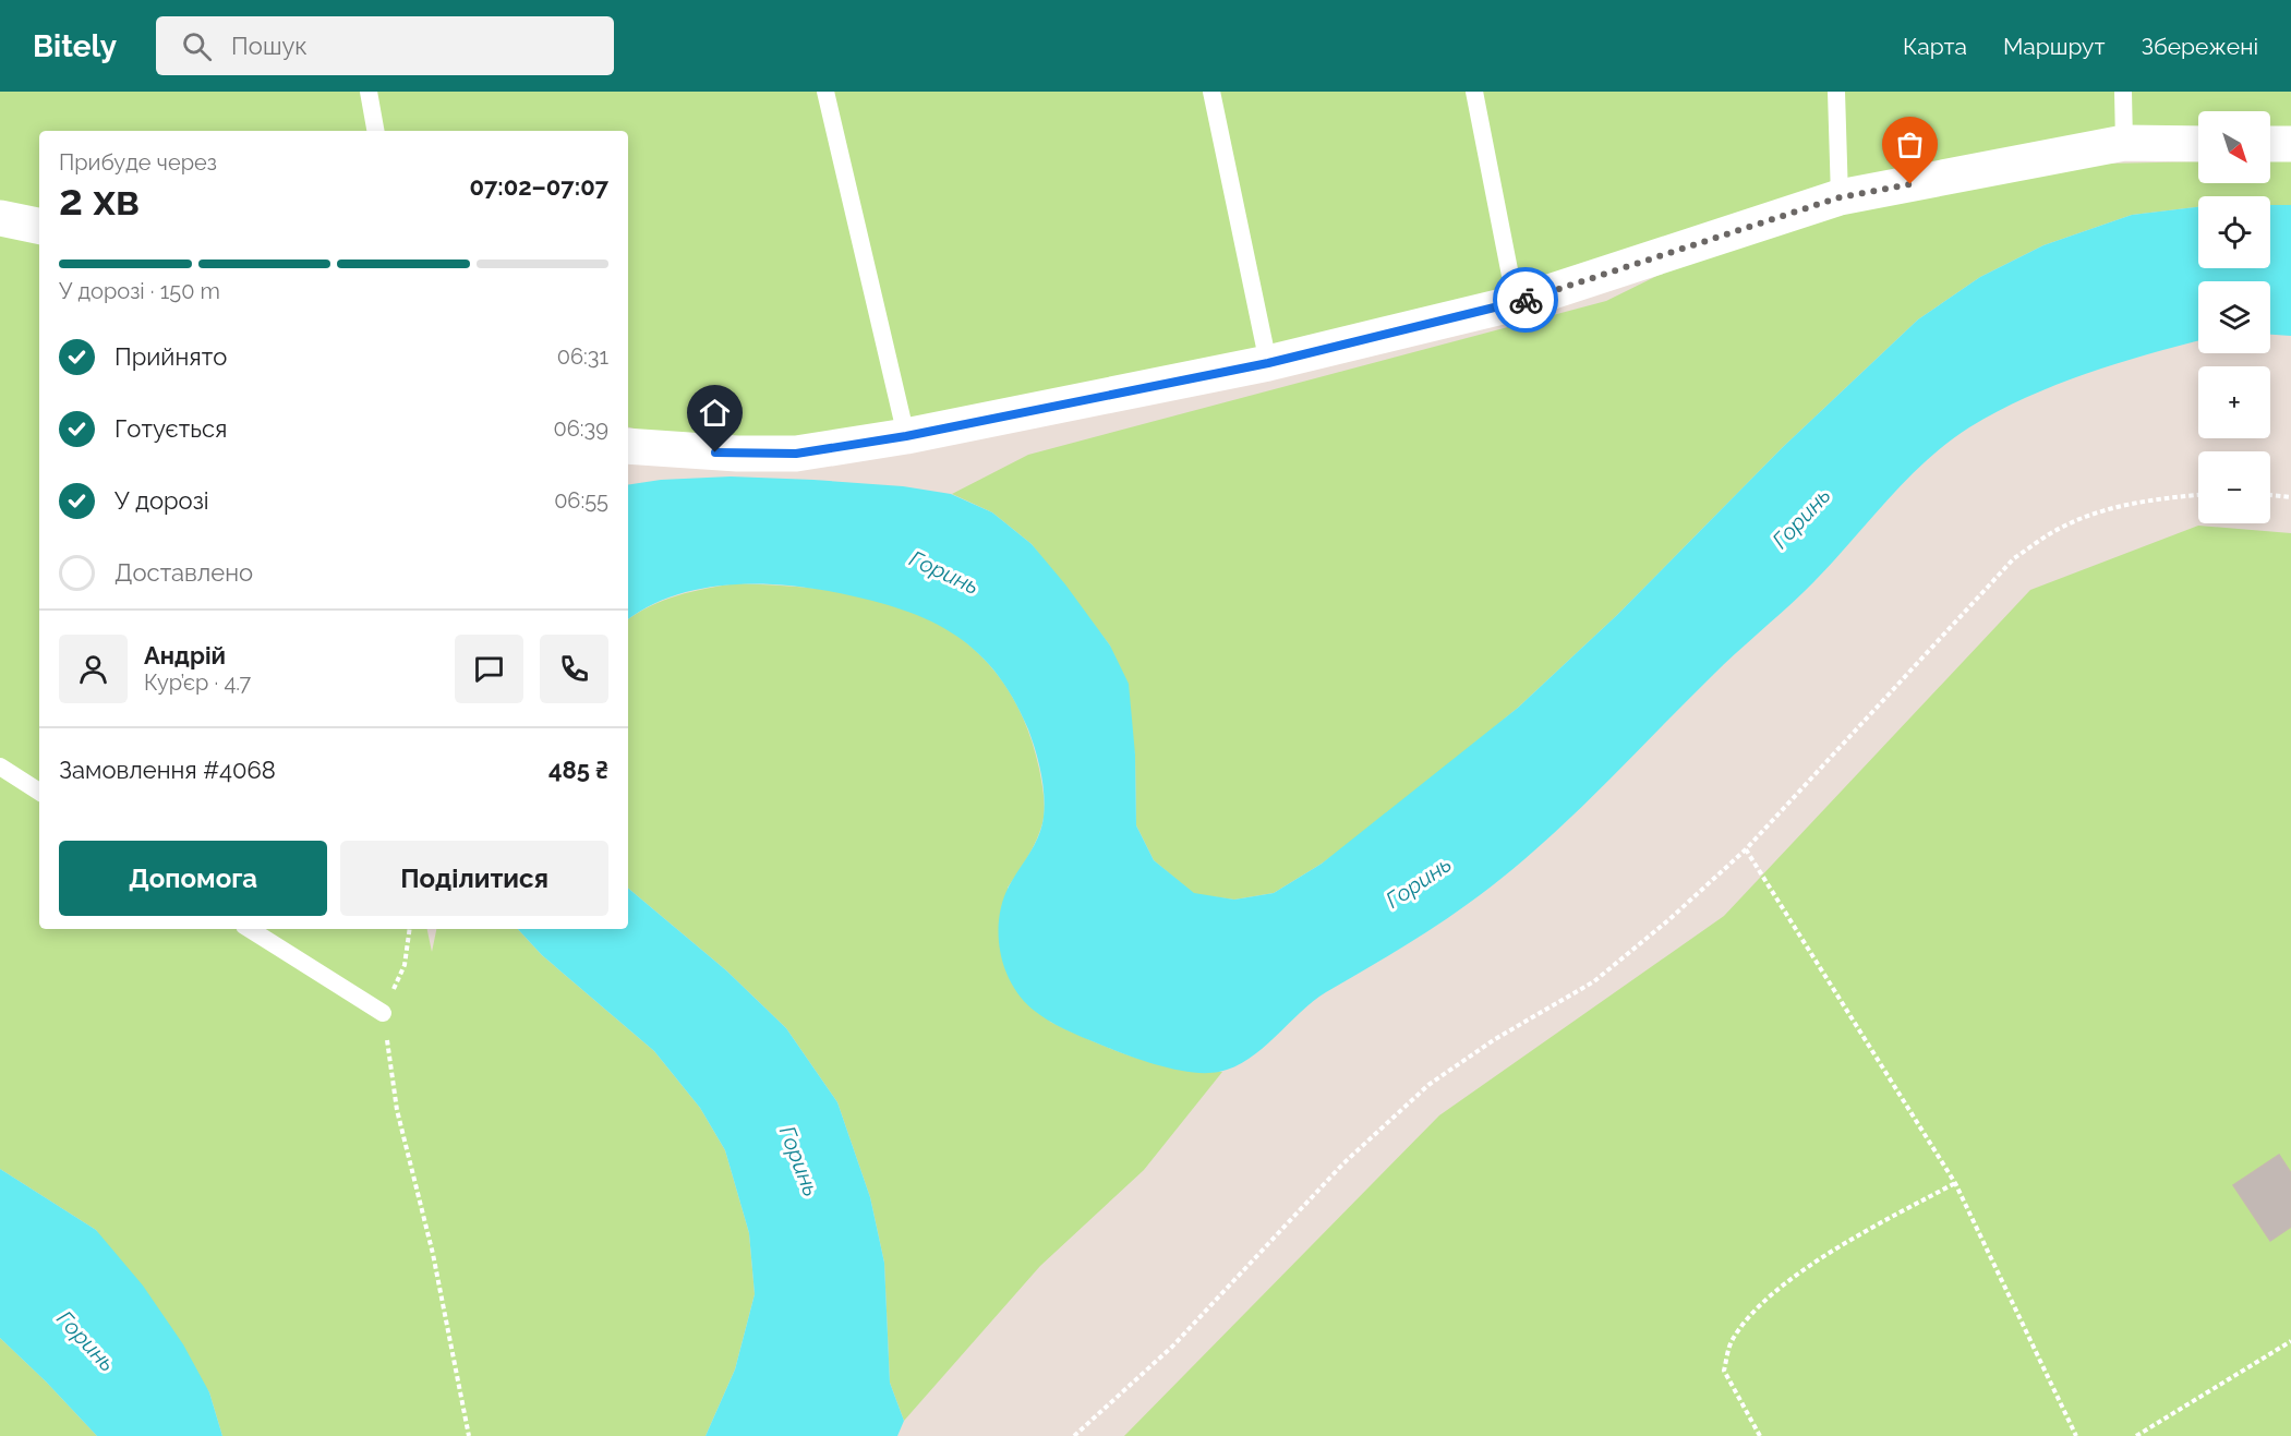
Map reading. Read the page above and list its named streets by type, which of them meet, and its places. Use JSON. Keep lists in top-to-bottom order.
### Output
{
  "water": ["Горинь"],
  "north": "bottom right",
  "page": {
    "header": "Bitely",
    "search": "Пошук",
    "nav": ["Карта", "Маршрут", "Збережені"],
    "map_buttons": ["+", "−"],
    "heading": ["2 хв", "Прибуде через", "07:02–07:07"],
    "panel": [
      "Андрій",
      "Кур’єр · 4.7",
      "Замовлення #4068",
      "485 ₴"
    ],
    "bar": "У дорозі · 150 m",
    "list": [
      ["Прийнято", "06:31"],
      ["Готується", "06:39"],
      ["У дорозі", "06:55"],
      "Доставлено"
    ],
    "buttons": ["Допомога", "Поділитися"]
  }
}
